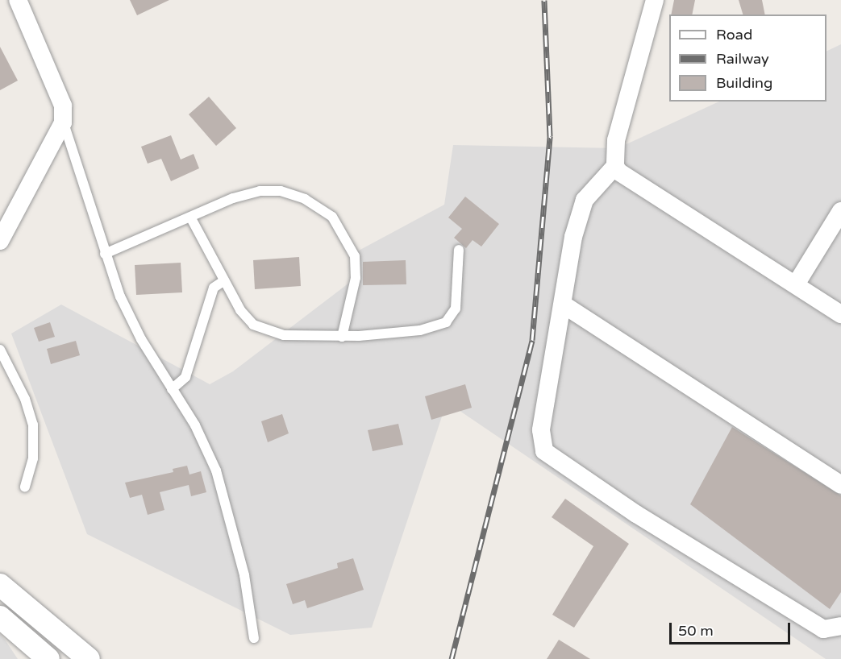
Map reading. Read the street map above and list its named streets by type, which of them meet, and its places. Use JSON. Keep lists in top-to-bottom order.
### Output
{
  "legend": ["Road", "Railway", "Building"],
  "scale_bar": "50 m"
}
